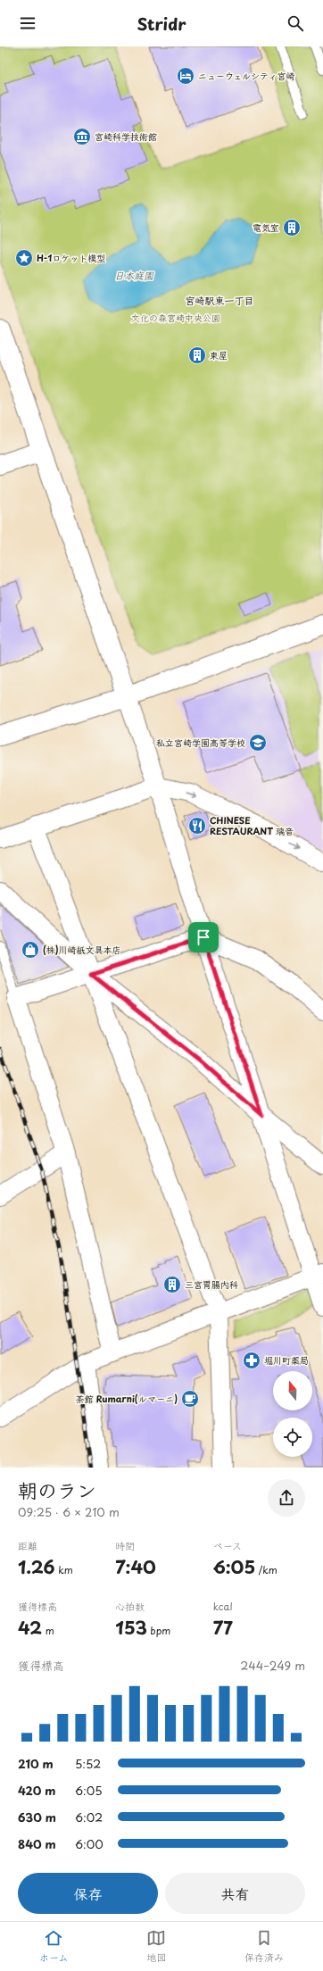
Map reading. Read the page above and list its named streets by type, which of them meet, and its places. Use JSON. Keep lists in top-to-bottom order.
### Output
{
  "districts": ["宮崎駅東一丁目"],
  "water": ["日本庭園"],
  "parks": ["文化の森宮崎中央公園"],
  "places": {
    "hotel": ["ニューウェルシティ宮崎"],
    "museum": ["宮崎科学技術館"],
    "building": ["電気室", "東屋", "三宮胃腸内科"],
    "place": ["H-1ロケット模型"],
    "school or university": ["私立宮崎学園高等学校"],
    "restaurant": ["CHINESE RESTAURANT 璃音"],
    "shop": ["(株)川崎紙文具本店"],
    "pharmacy": ["堀川町薬局"],
    "cafe": ["茶館 Rumarni(ルマーニ)"]
  },
  "north": "top",
  "page": {
    "header": "Stridr",
    "heading": ["朝のラン", "09:25 · 6 × 210 m"],
    "stats": [
      ["距離", "1.26 km"],
      ["時間", "7:40"],
      ["ペース", "6:05 /km"],
      ["獲得標高", "42 m"],
      ["心拍数", "153 bpm"],
      ["kcal", "77"]
    ],
    "chart": ["獲得標高", "244–249 m"],
    "list": [
      {
        "name": "210 m",
        "note": "5:52"
      },
      {
        "name": "420 m",
        "note": "6:05"
      },
      {
        "name": "630 m",
        "note": "6:02"
      },
      {
        "name": "840 m",
        "note": "6:00"
      }
    ],
    "buttons": ["保存", "共有"],
    "tabs": ["ホーム", "地図", "保存済み"]
  }
}
